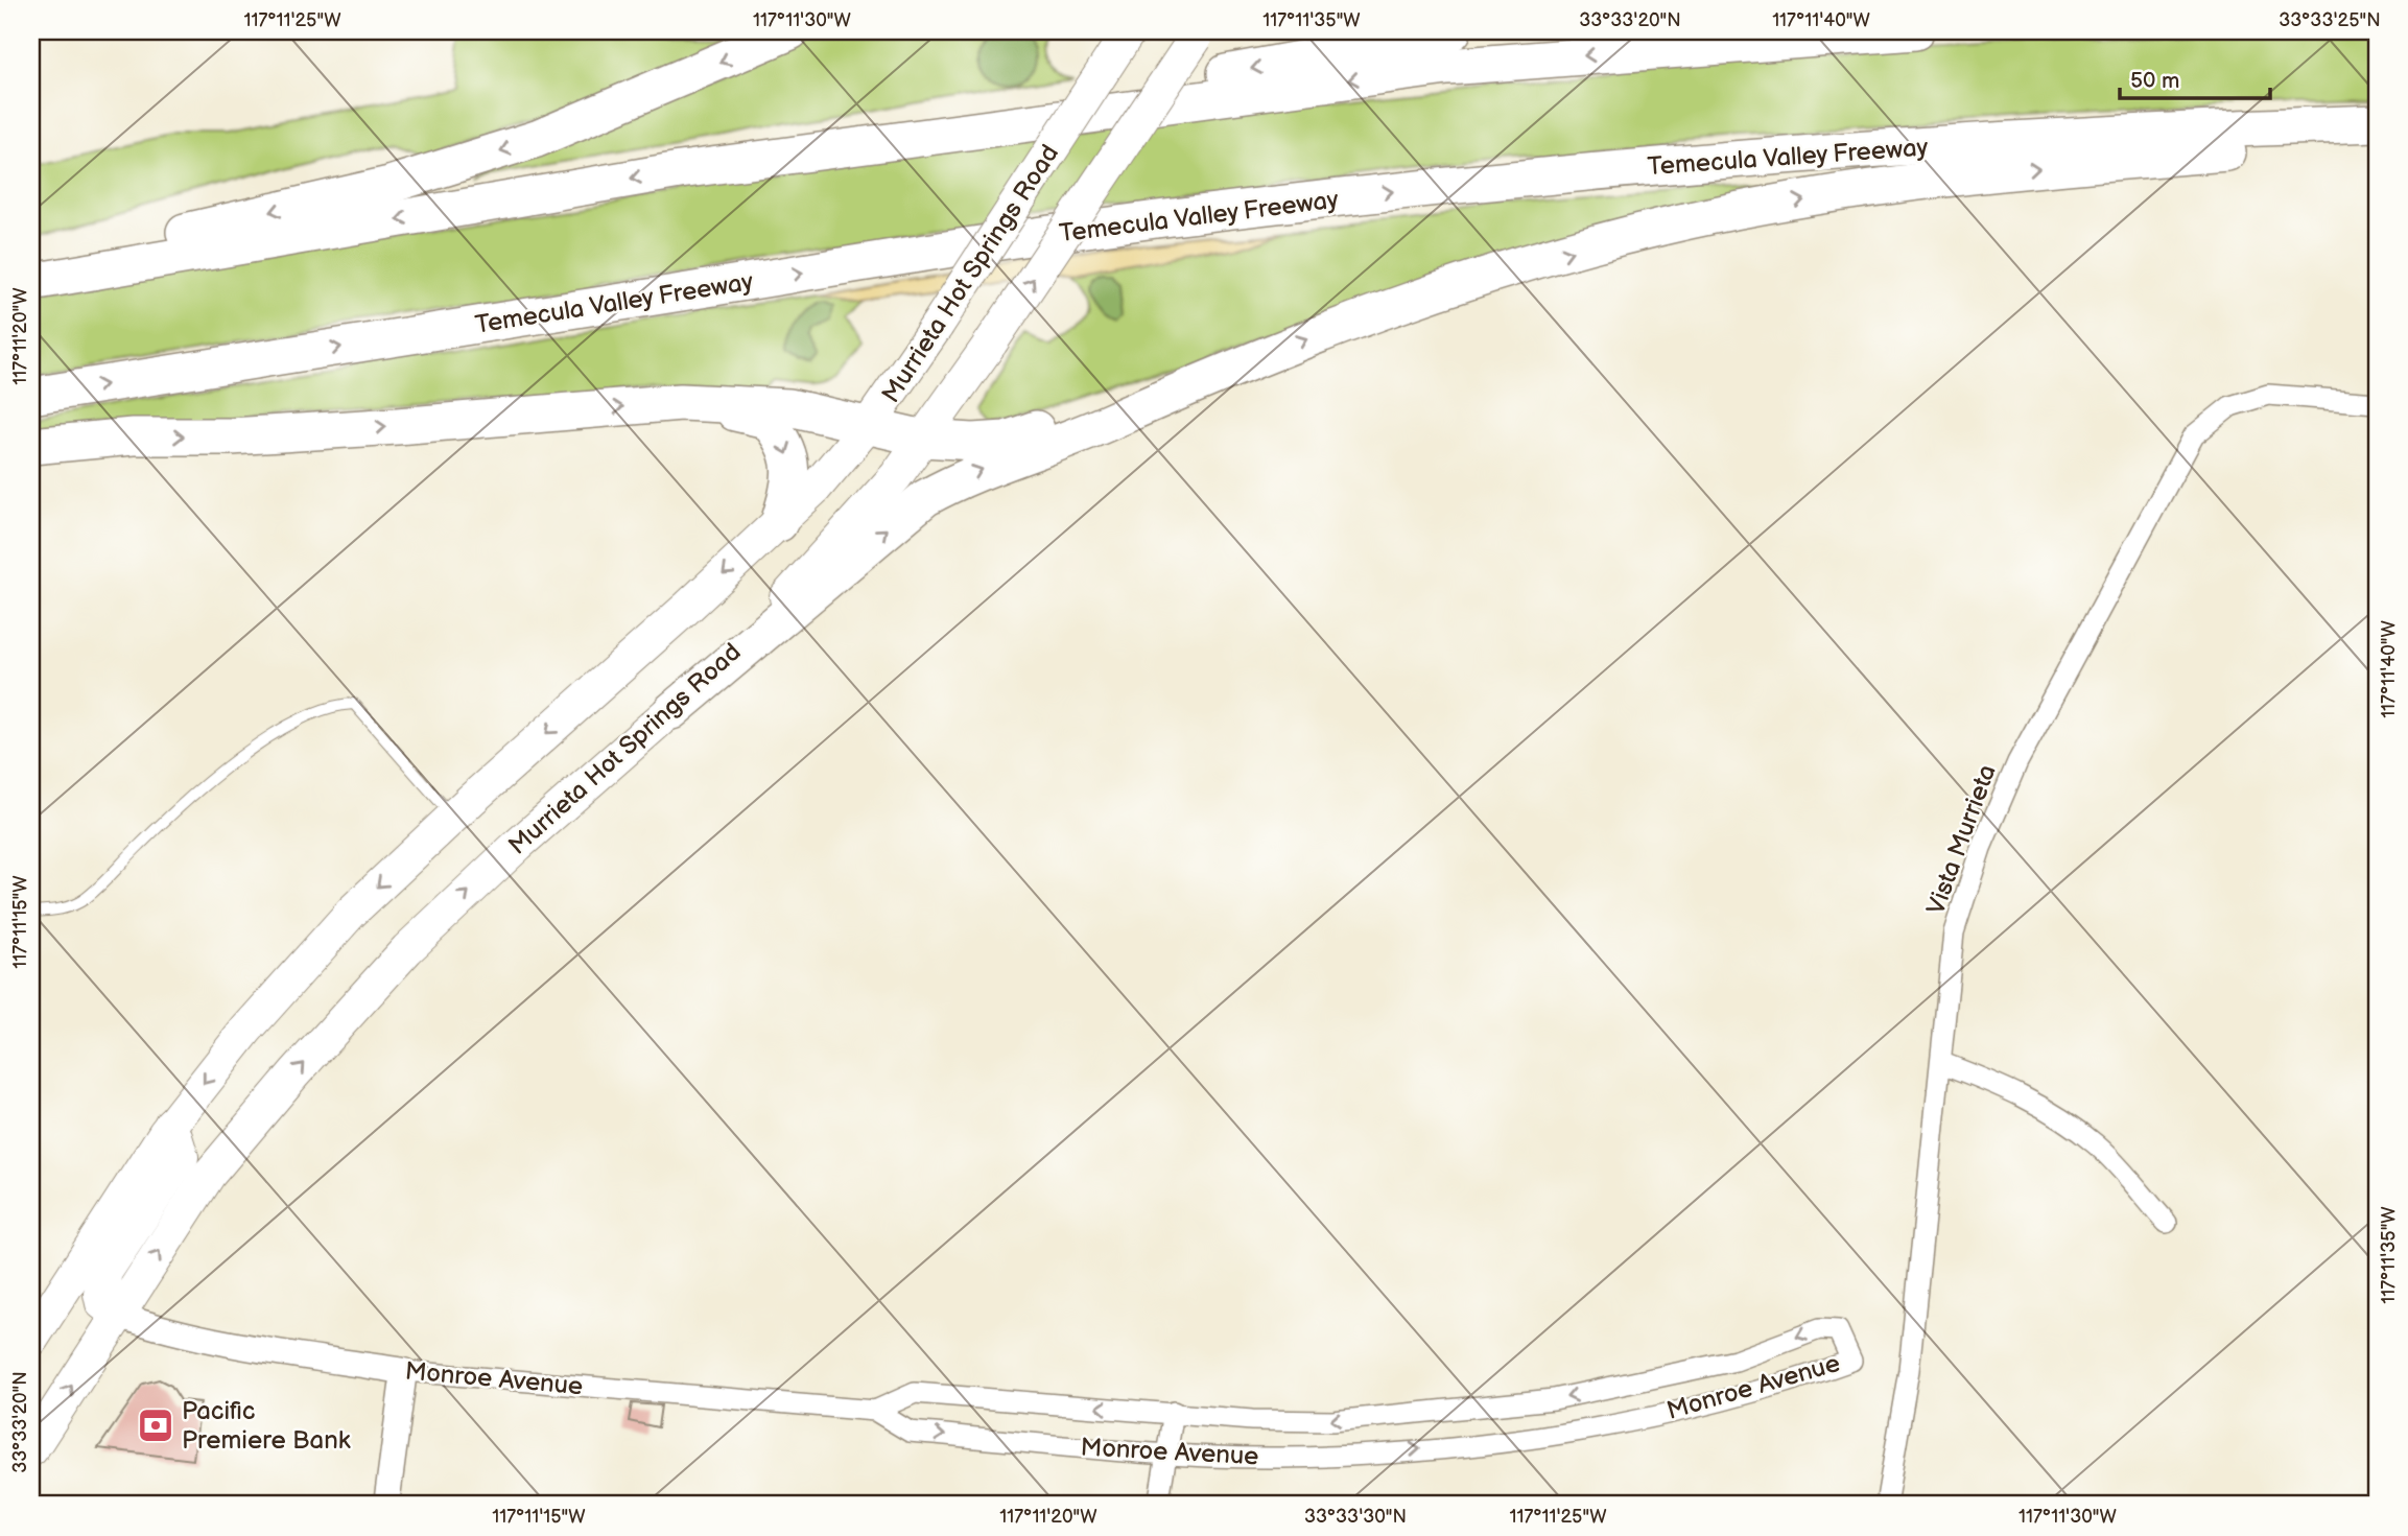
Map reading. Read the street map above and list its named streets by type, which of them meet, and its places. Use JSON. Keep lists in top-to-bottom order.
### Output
{
  "streets": {
    "highway": ["Temecula Valley Freeway"],
    "main road": ["Murrieta Hot Springs Road"],
    "street": ["Vista Murrieta", "Monroe Avenue"]
  },
  "crossings": [
    ["Murrieta Hot Springs Road", "Monroe Avenue"]
  ],
  "places": {
    "bank": ["Pacific Premiere Bank"]
  },
  "scale_bar": "50 m",
  "coordinates": [
    "117°11'25\"W",
    "117°11'30\"W",
    "117°11'35\"W",
    "33°33'20\"N",
    "117°11'40\"W",
    "33°33'25\"N",
    "117°11'20\"W",
    "117°11'15\"W",
    "33°33'30\"N"
  ]
}
